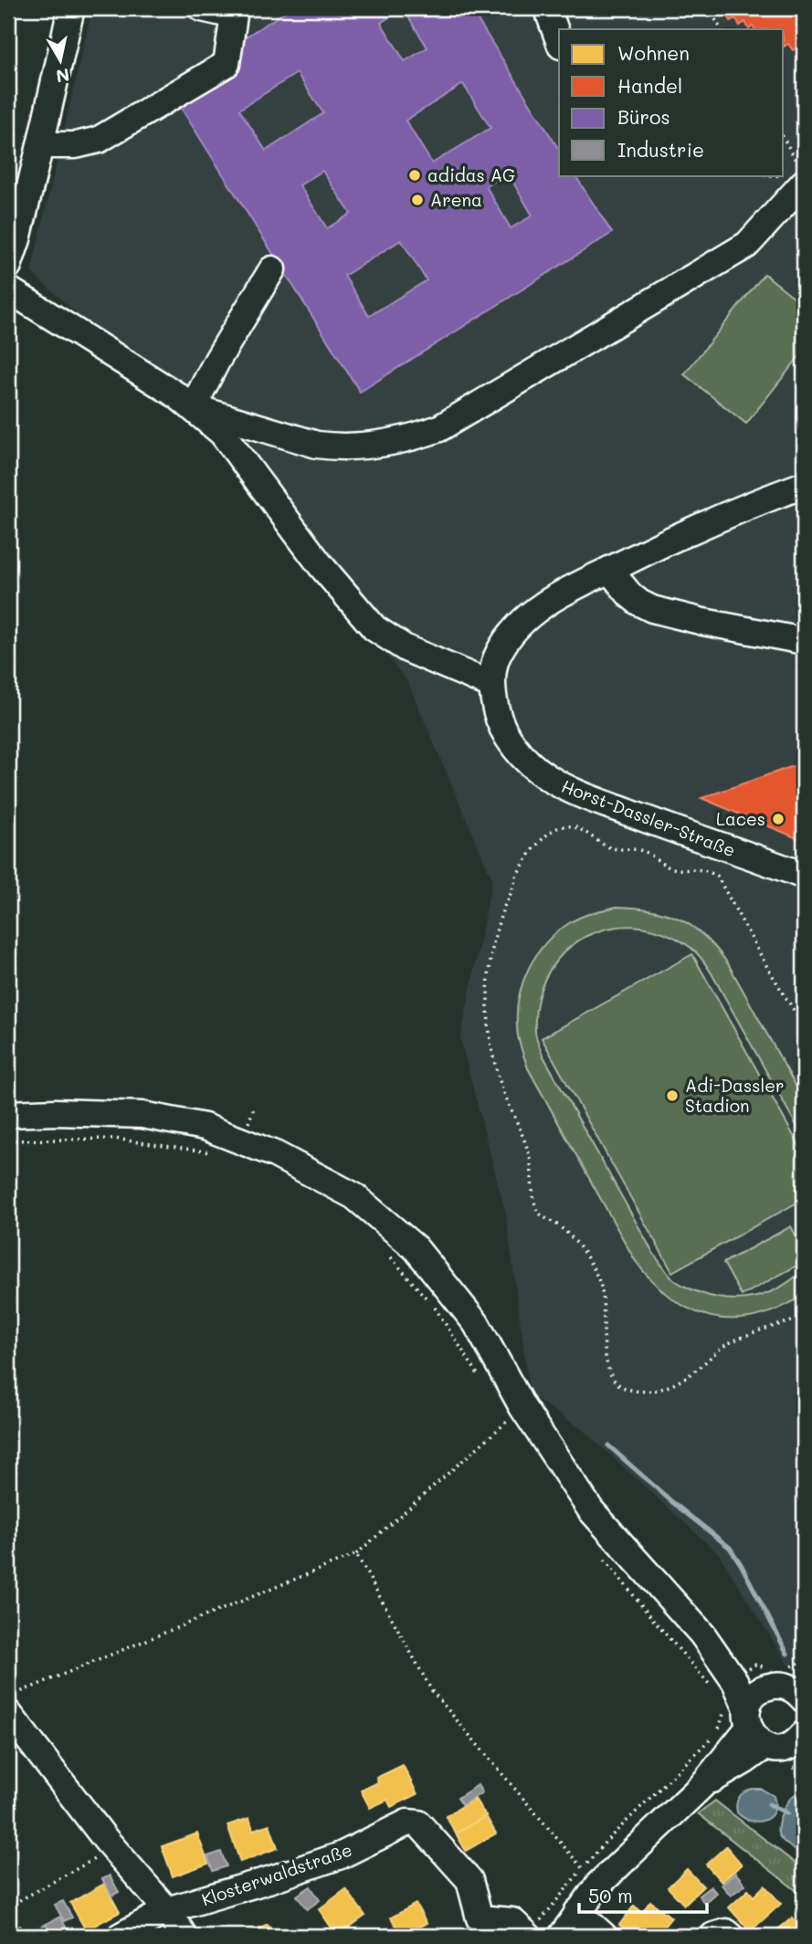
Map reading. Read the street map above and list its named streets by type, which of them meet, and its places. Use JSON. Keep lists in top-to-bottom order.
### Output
{
  "streets": {
    "street": ["Horst-Dassler-Straße", "Klosterwaldstraße"]
  },
  "places": [
    "adidas AG",
    "Arena",
    "Laces",
    "Adi-Dassler Stadion"
  ],
  "legend": [
    "Wohnen",
    "Handel",
    "Büros",
    "Industrie"
  ],
  "scale_bar": "50 m",
  "north": "bottom"
}
